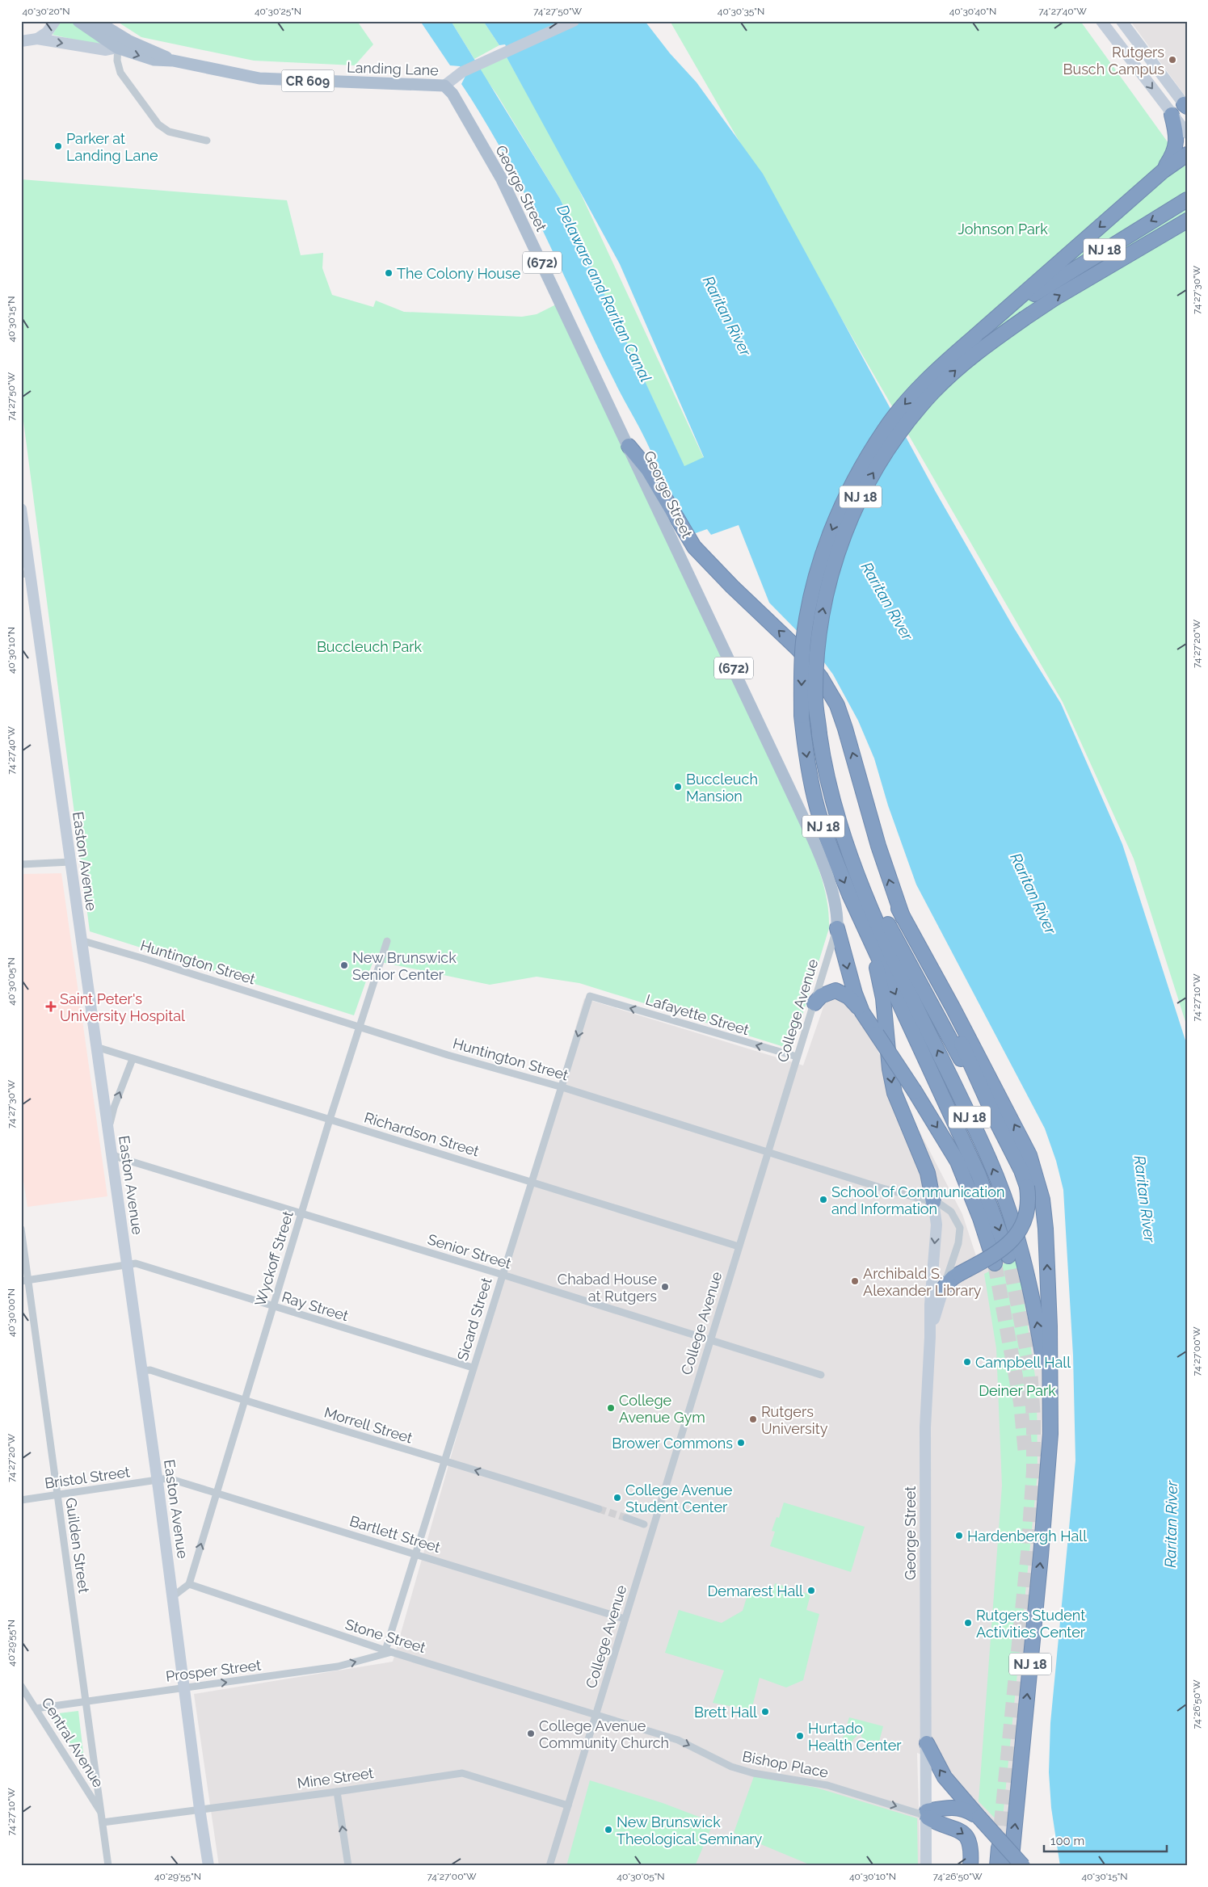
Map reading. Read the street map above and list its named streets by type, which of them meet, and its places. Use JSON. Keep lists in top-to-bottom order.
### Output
{
  "streets": {
    "highway": ["NJ 18"],
    "main road": [
      "Landing Lane",
      "CR 609",
      "George Street",
      "(672)"
    ],
    "street": [
      "Easton Avenue",
      "Huntington Street",
      "College Avenue",
      "Lafayette Street",
      "Richardson Street",
      "Senior Street",
      "Wyckoff Street",
      "Ray Street",
      "Sicard Street",
      "Morrell Street",
      "Bristol Street",
      "Bartlett Street",
      "Guilden Street",
      "Stone Street",
      "Prosper Street",
      "Central Avenue",
      "Bishop Place",
      "Mine Street"
    ]
  },
  "crossings": [
    ["Landing Lane", "George Street"],
    ["George Street", "Huntington Street"],
    ["George Street", "College Avenue"],
    ["George Street", "Bishop Place"],
    ["Easton Avenue", "Huntington Street"],
    ["Easton Avenue", "Richardson Street"],
    ["Easton Avenue", "Senior Street"],
    ["Easton Avenue", "Ray Street"],
    ["Easton Avenue", "Morrell Street"],
    ["Easton Avenue", "Bristol Street"],
    ["Easton Avenue", "Bartlett Street"],
    ["Easton Avenue", "Prosper Street"],
    ["Easton Avenue", "Mine Street"],
    ["Huntington Street", "College Avenue"],
    ["Huntington Street", "Wyckoff Street"],
    ["Huntington Street", "Sicard Street"],
    ["College Avenue", "Lafayette Street"],
    ["College Avenue", "Richardson Street"],
    ["College Avenue", "Senior Street"],
    ["College Avenue", "Bartlett Street"],
    ["College Avenue", "Stone Street"],
    ["College Avenue", "Bishop Place"],
    ["College Avenue", "Mine Street"],
    ["Lafayette Street", "Sicard Street"],
    ["Richardson Street", "Wyckoff Street"],
    ["Richardson Street", "Sicard Street"],
    ["Senior Street", "Wyckoff Street"],
    ["Senior Street", "Sicard Street"],
    ["Wyckoff Street", "Ray Street"],
    ["Wyckoff Street", "Morrell Street"],
    ["Wyckoff Street", "Bartlett Street"],
    ["Wyckoff Street", "Stone Street"],
    ["Ray Street", "Sicard Street"],
    ["Ray Street", "Guilden Street"],
    ["Sicard Street", "Morrell Street"],
    ["Sicard Street", "Bartlett Street"],
    ["Sicard Street", "Stone Street"],
    ["Sicard Street", "Prosper Street"],
    ["Bristol Street", "Bartlett Street"],
    ["Bristol Street", "Guilden Street"],
    ["Guilden Street", "Prosper Street"],
    ["Guilden Street", "Central Avenue"],
    ["Guilden Street", "Mine Street"],
    ["Stone Street", "Prosper Street"],
    ["Stone Street", "Bishop Place"],
    ["Prosper Street", "Central Avenue"]
  ],
  "one_way": ["Lafayette Street", "Prosper Street", "Bishop Place"],
  "water": ["Delaware and Raritan Canal", "Raritan River"],
  "parks": ["Johnson Park", "Buccleuch Park", "Deiner Park"],
  "places": {
    "other": [
      "Rutgers Busch Campus",
      "Parker at Landing Lane",
      "The Colony House",
      "Buccleuch Mansion",
      "New Brunswick Senior Center",
      "School of Communication and Information",
      "Archibald S. Alexander Library",
      "Chabad House at Rutgers",
      "Campbell Hall",
      "College Avenue Gym",
      "Rutgers University",
      "Brower Commons",
      "College Avenue Student Center",
      "Hardenbergh Hall",
      "Demarest Hall",
      "Rutgers Student Activities Center",
      "Brett Hall",
      "College Avenue Community Church",
      "Hurtado Health Center",
      "New Brunswick Theological Seminary"
    ],
    "health": ["Saint Peter's University Hospital"]
  },
  "scale_bar": "100 m",
  "coordinates": [
    "40°30'20\"N",
    "40°30'25\"N",
    "74°27'50\"W",
    "40°30'35\"N",
    "40°30'40\"N",
    "74°27'40\"W",
    "74°27'30\"W",
    "40°30'15\"N",
    "74°27'20\"W",
    "40°30'10\"N",
    "40°30'05\"N",
    "74°27'10\"W",
    "40°30'00\"N",
    "74°27'00\"W",
    "40°29'55\"N",
    "74°26'50\"W"
  ]
}
